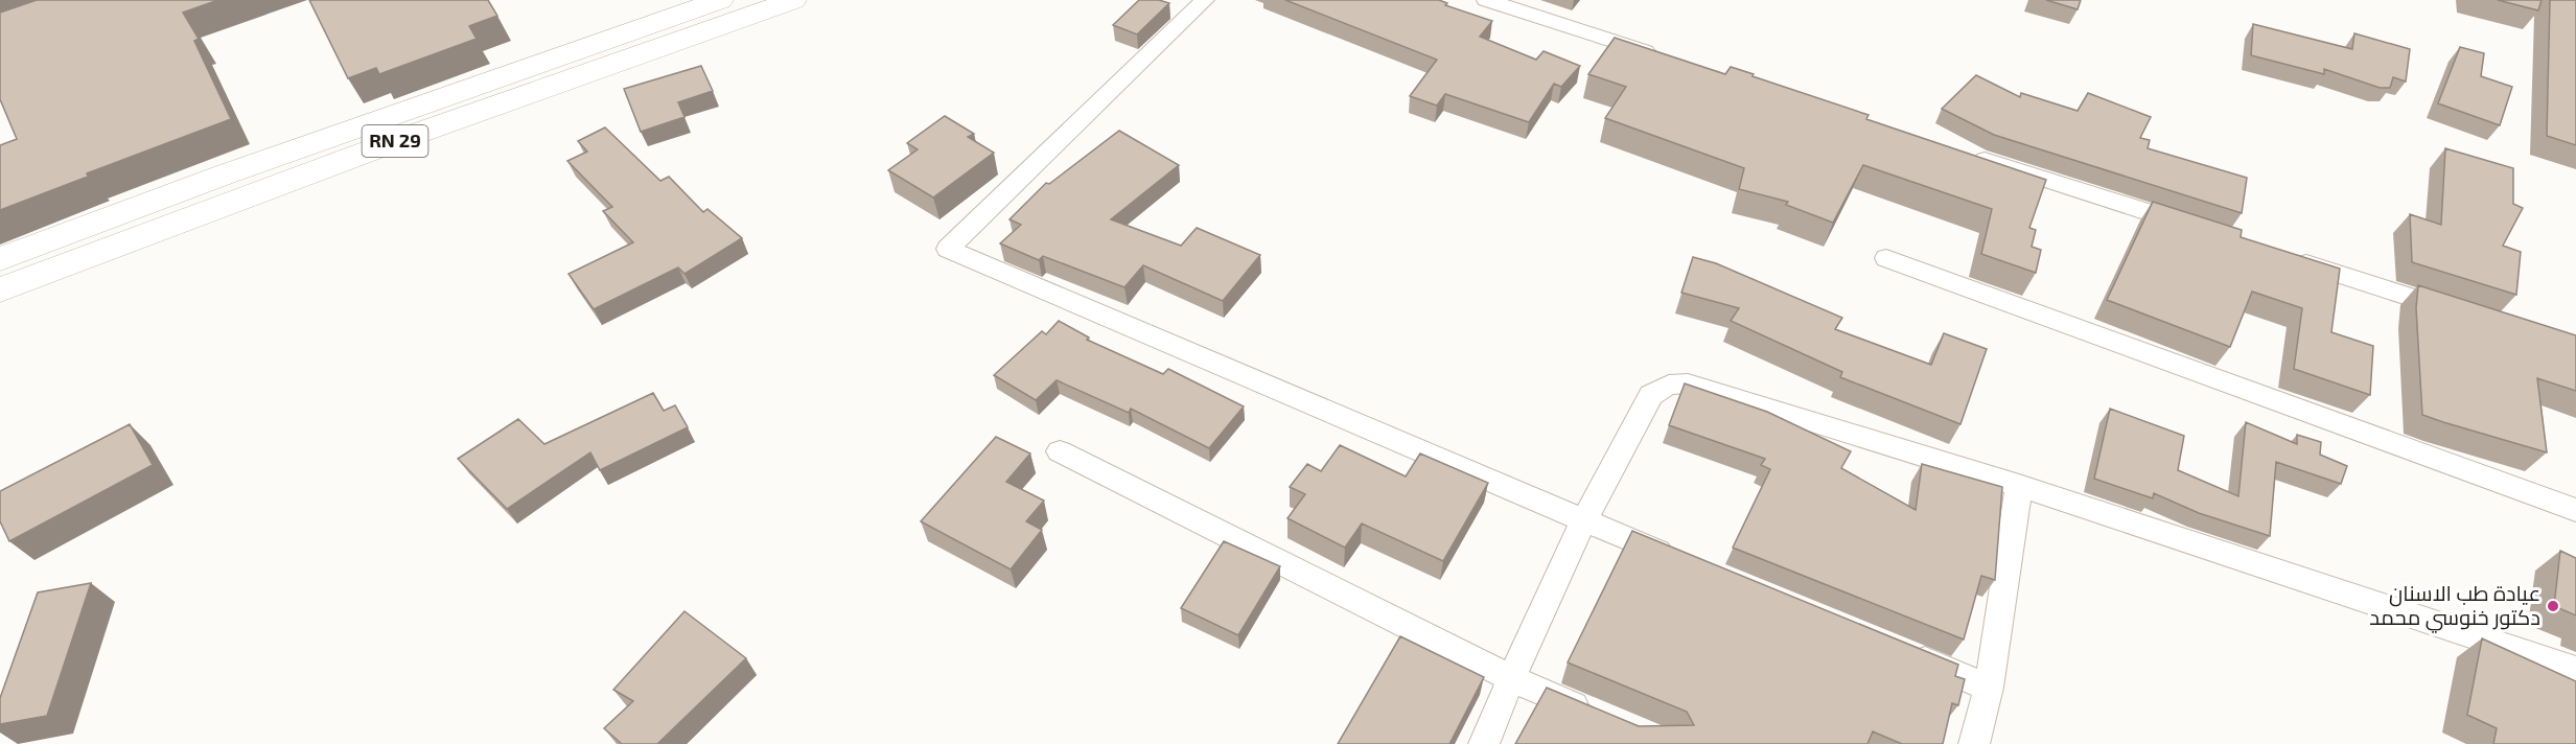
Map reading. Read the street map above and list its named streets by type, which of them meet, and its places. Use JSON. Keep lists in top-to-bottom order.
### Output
{
  "streets": {
    "highway": ["RN 29"]
  },
  "places": ["عيادة طب الاسنان دكتور خنوسي محمد"]
}
